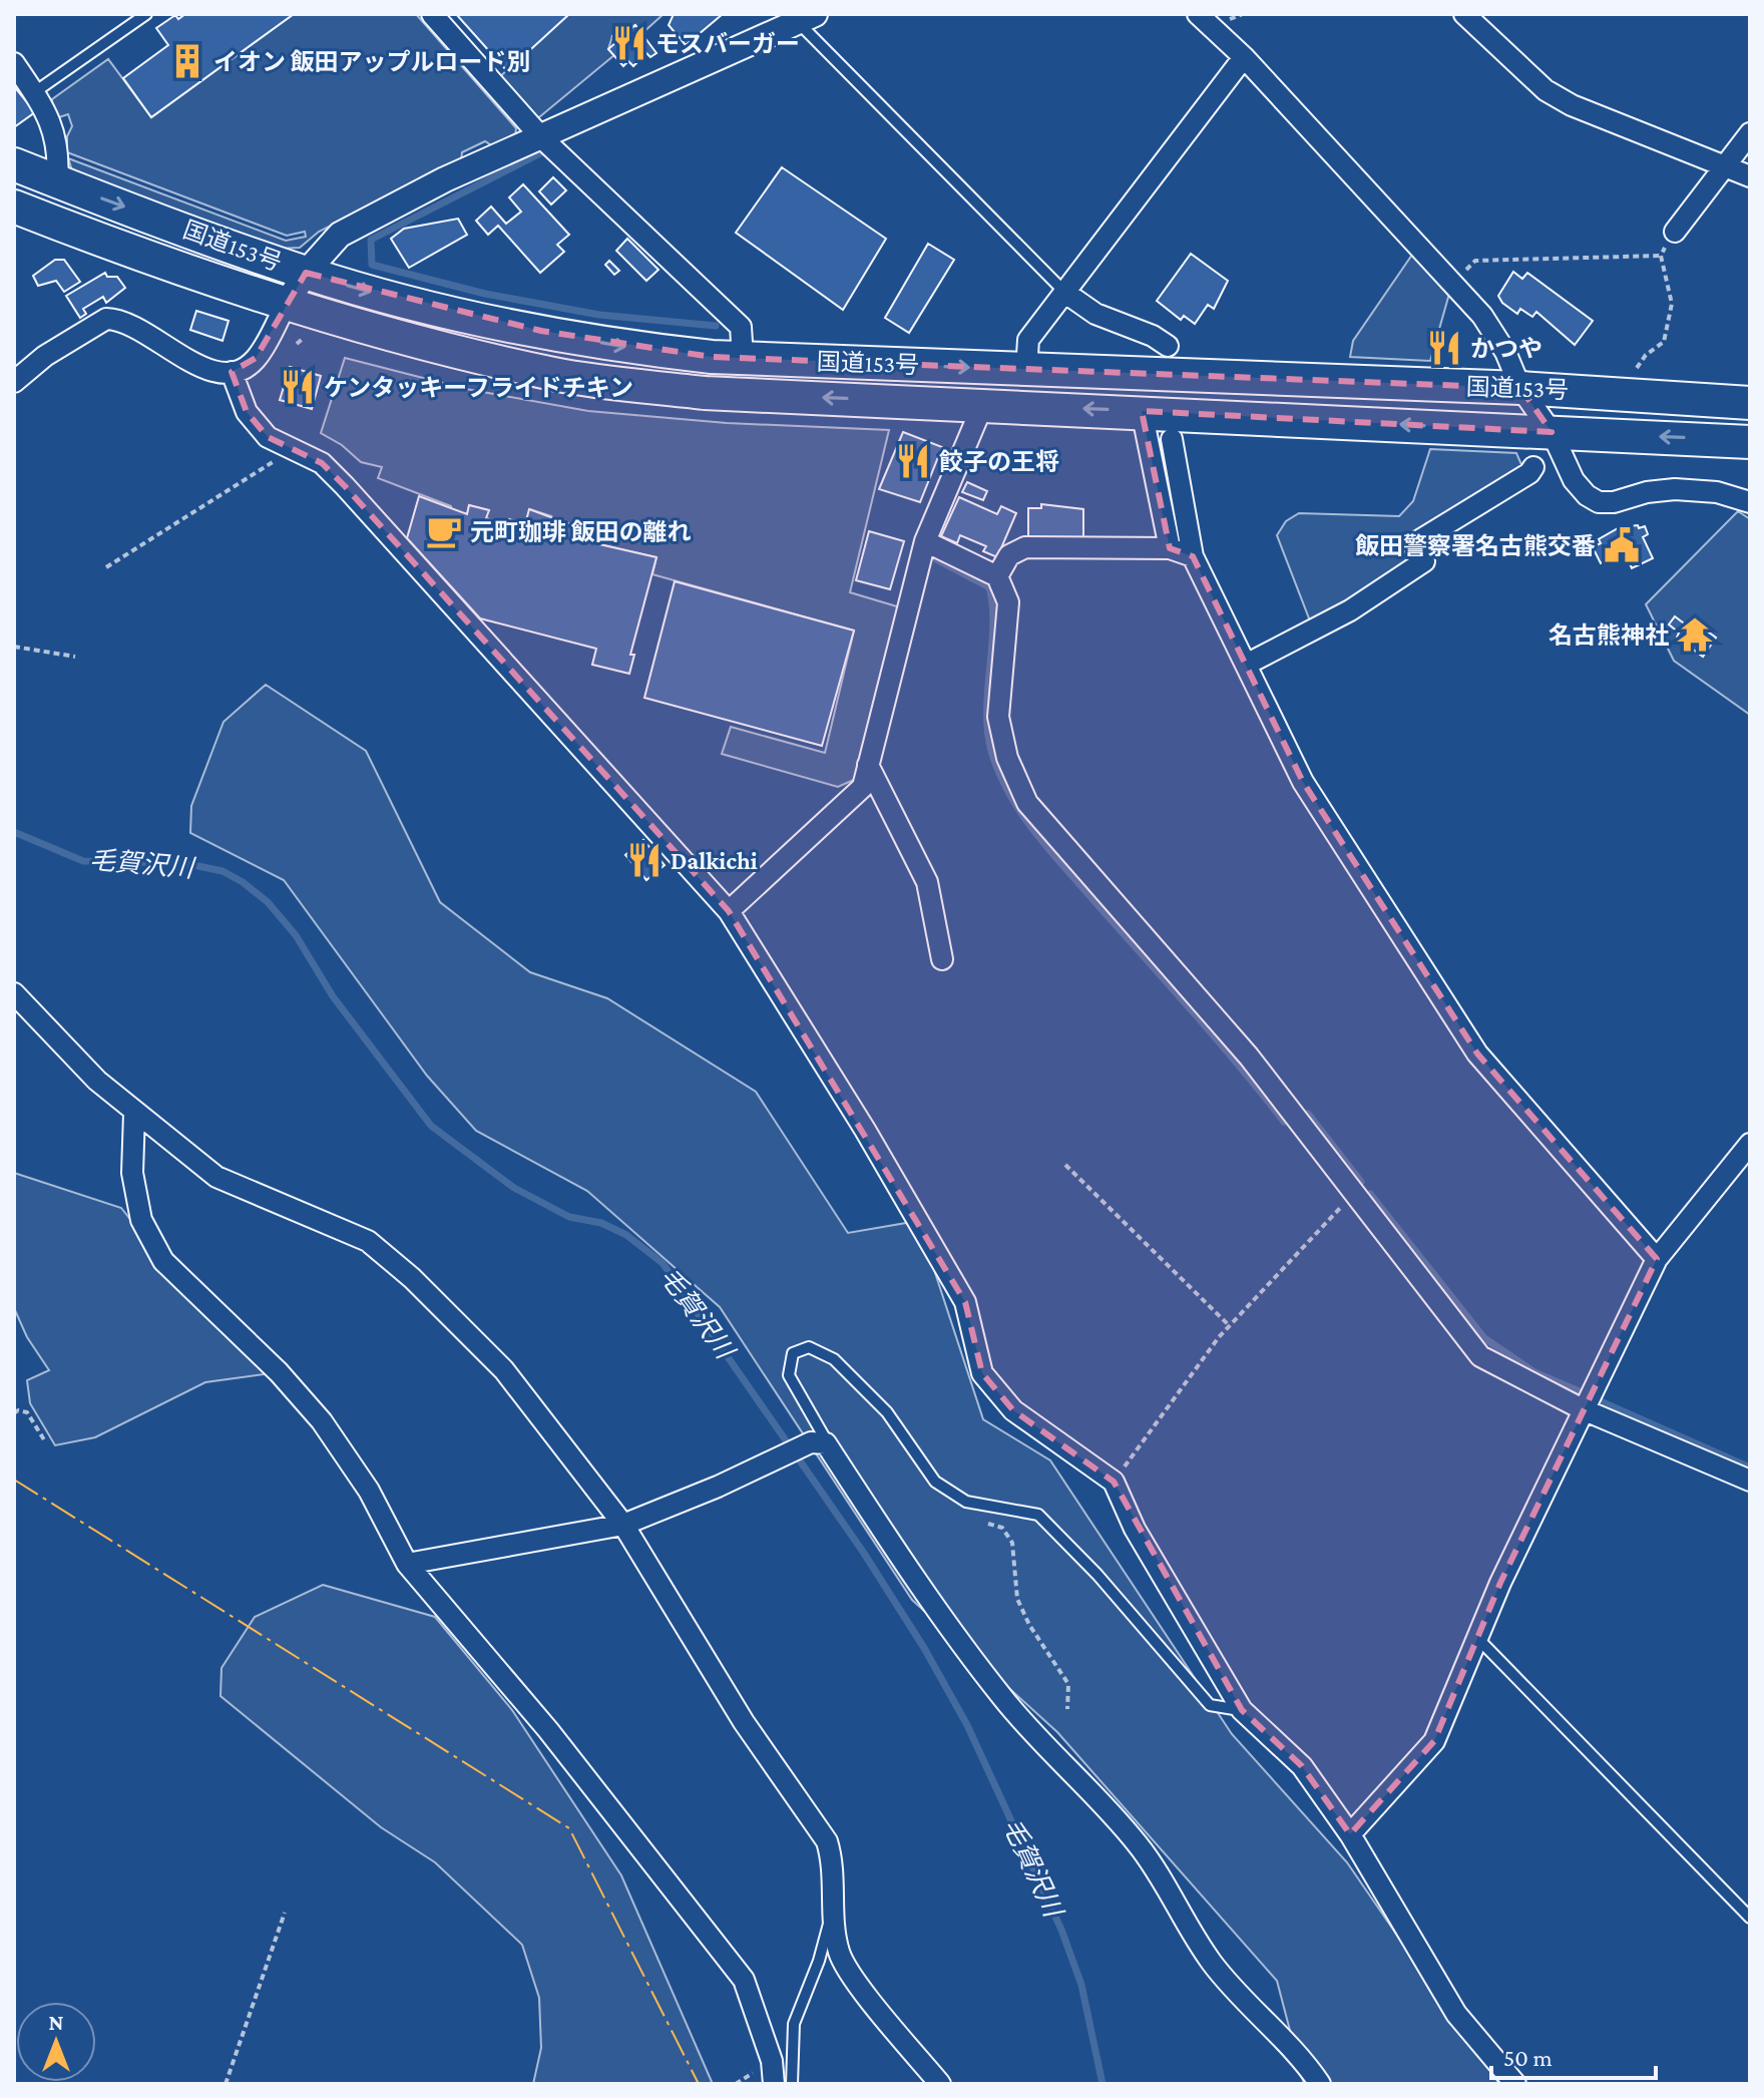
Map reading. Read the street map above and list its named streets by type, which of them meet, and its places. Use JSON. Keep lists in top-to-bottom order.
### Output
{
  "streets": {
    "highway": ["国道153号"]
  },
  "water": ["毛賀沢川"],
  "places": {
    "restaurant": [
      "モスバーガー",
      "かつや",
      "ケンタッキーフライドチキン",
      "餃子の王将",
      "Dalkichi"
    ],
    "building": ["イオン 飯田アップルロード別"],
    "cafe": ["元町珈琲 飯田の離れ"],
    "public building": ["飯田警察署名古熊交番"],
    "temple": ["名古熊神社"]
  },
  "scale_bar": "50 m",
  "north": "top"
}
